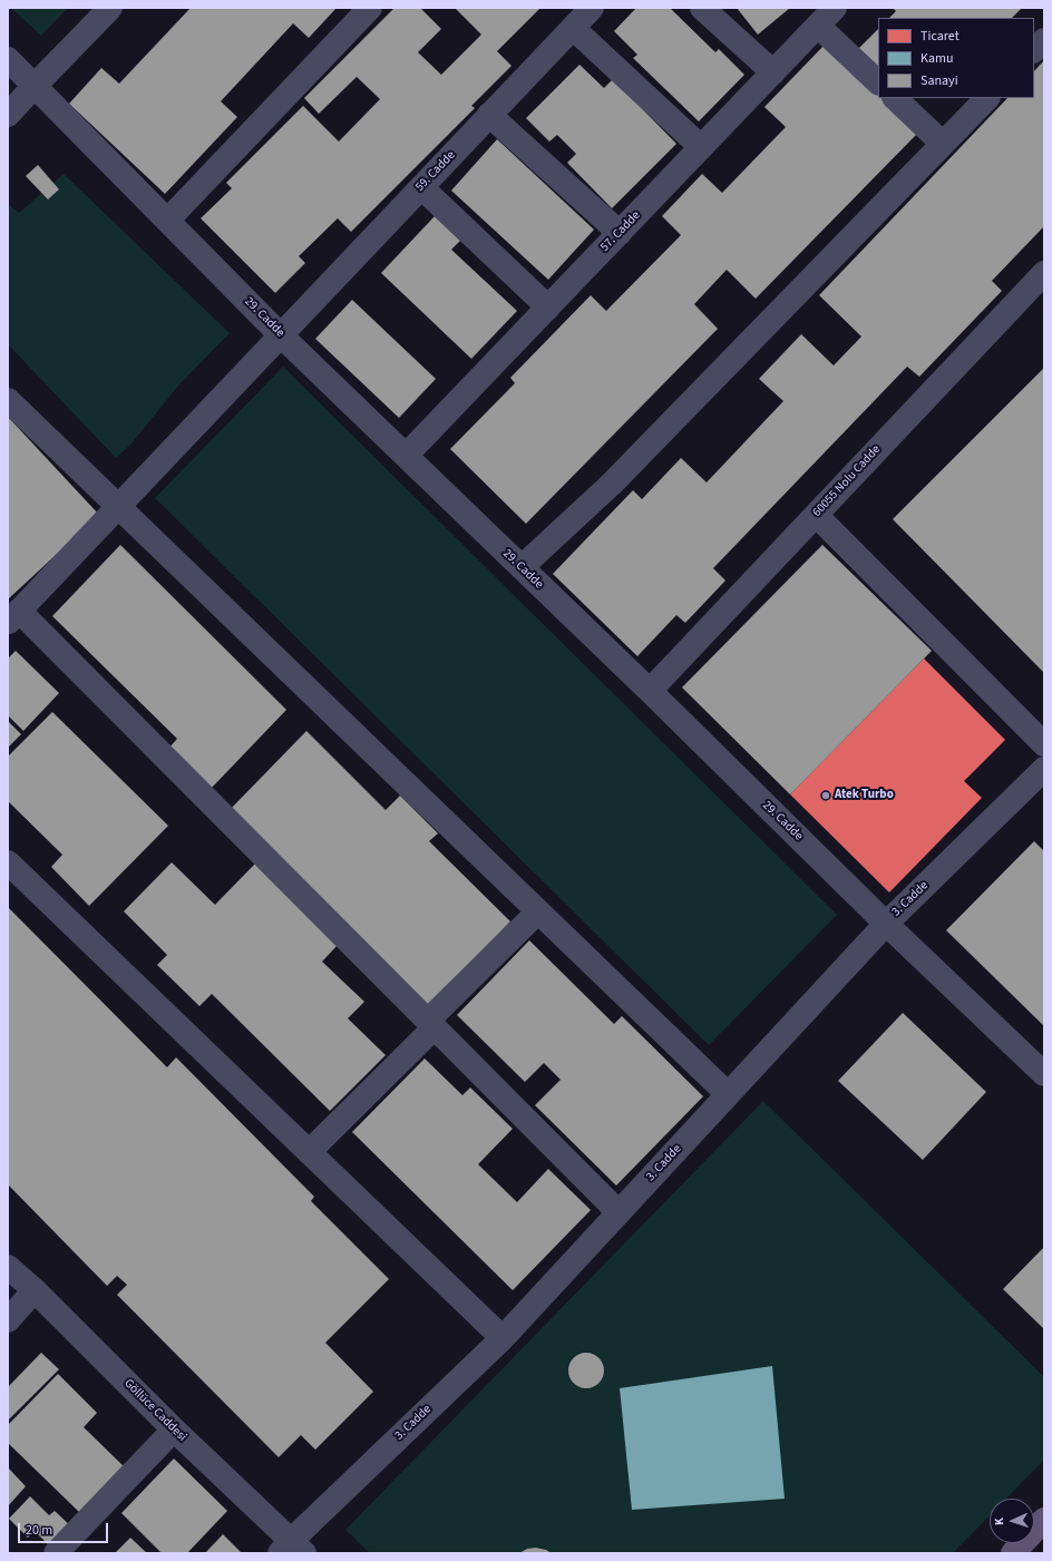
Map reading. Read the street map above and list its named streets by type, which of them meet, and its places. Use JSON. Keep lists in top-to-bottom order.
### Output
{
  "streets": {
    "street": [
      "59. Cadde",
      "57. Cadde",
      "29. Cadde",
      "60055 Nolu Cadde",
      "3. Cadde",
      "Göllüce Caddesi"
    ]
  },
  "crossings": [
    ["59. Cadde", "29. Cadde"],
    ["57. Cadde", "29. Cadde"],
    ["29. Cadde", "60055 Nolu Cadde"],
    ["29. Cadde", "3. Cadde"],
    ["3. Cadde", "Göllüce Caddesi"]
  ],
  "places": ["Atek Turbo"],
  "legend": ["Ticaret", "Kamu", "Sanayi"],
  "scale_bar": "20 m",
  "north": "left"
}
